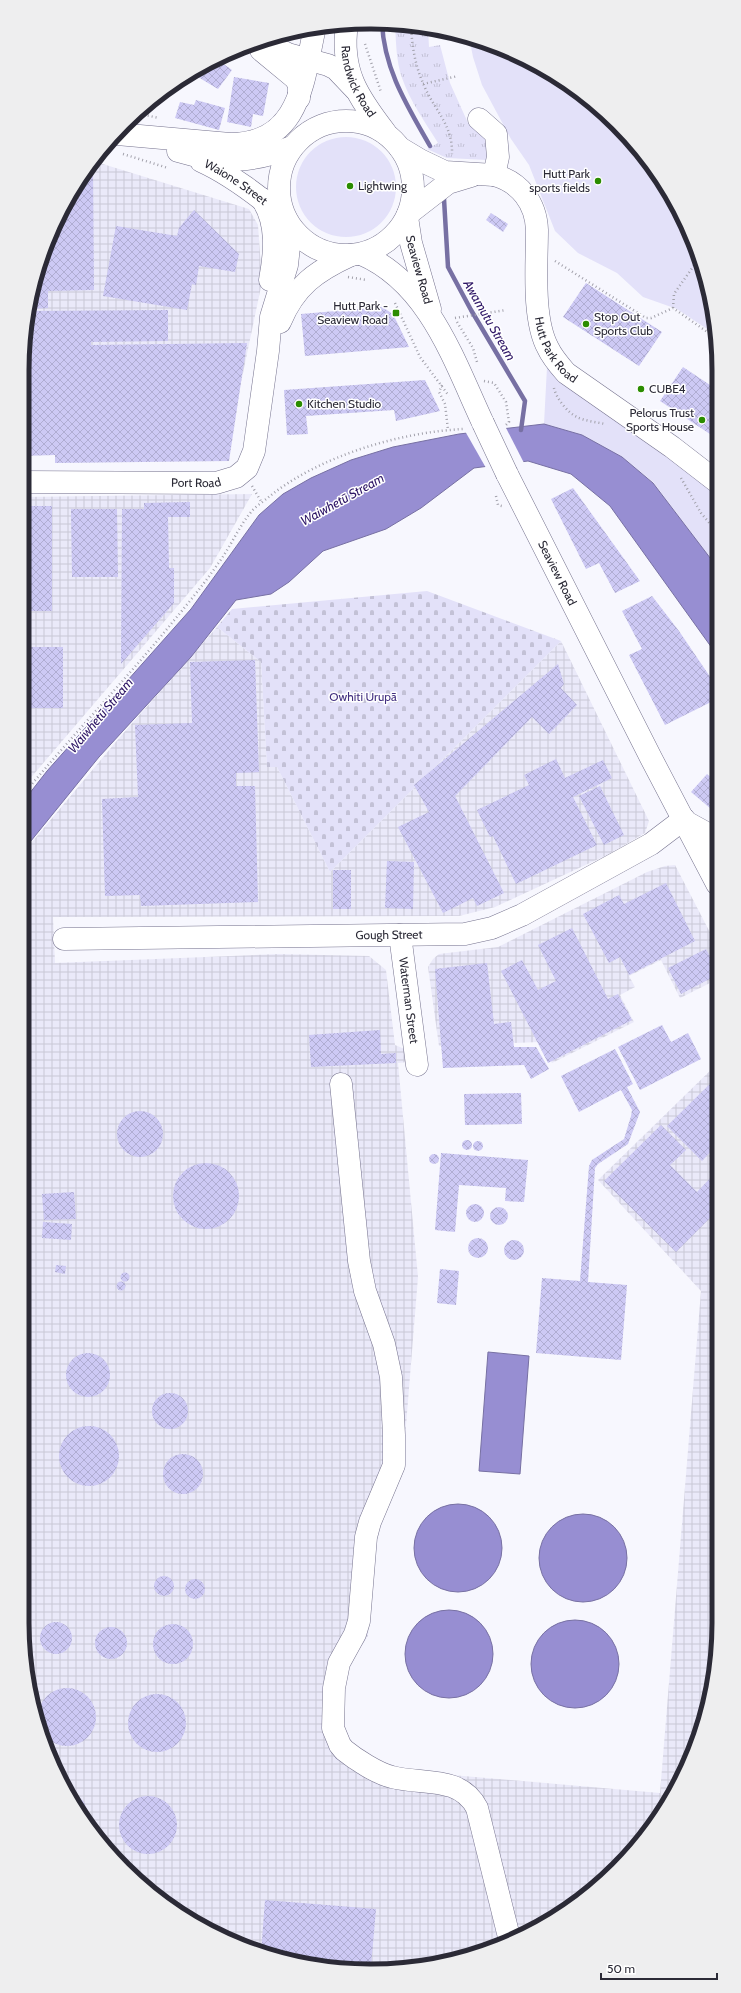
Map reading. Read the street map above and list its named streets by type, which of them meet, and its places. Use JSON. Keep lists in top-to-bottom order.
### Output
{
  "streets": {
    "street": [
      "Randwick Road",
      "Waione Street",
      "Seaview Road",
      "Hutt Park Road",
      "Port Road",
      "Gough Street",
      "Waterman Street"
    ]
  },
  "crossings": [
    ["Randwick Road", "Waione Street"],
    ["Randwick Road", "Seaview Road"],
    ["Randwick Road", "Hutt Park Road"],
    ["Randwick Road", "Port Road"],
    ["Waione Street", "Seaview Road"],
    ["Waione Street", "Hutt Park Road"],
    ["Waione Street", "Port Road"],
    ["Seaview Road", "Hutt Park Road"],
    ["Seaview Road", "Port Road"],
    ["Seaview Road", "Gough Street"],
    ["Hutt Park Road", "Port Road"],
    ["Gough Street", "Waterman Street"]
  ],
  "water": ["Awamutu Stream", "Waiwhetū Stream"],
  "parks": ["Owhiti Urupā"],
  "places": {
    "other": [
      "Hutt Park sports fields",
      "Lightwing",
      "Stop Out Sports Club",
      "CUBE4",
      "Kitchen Studio",
      "Pelorus Trust Sports House"
    ],
    "transit": ["Hutt Park - Seaview Road"]
  },
  "scale_bar": "50 m"
}
